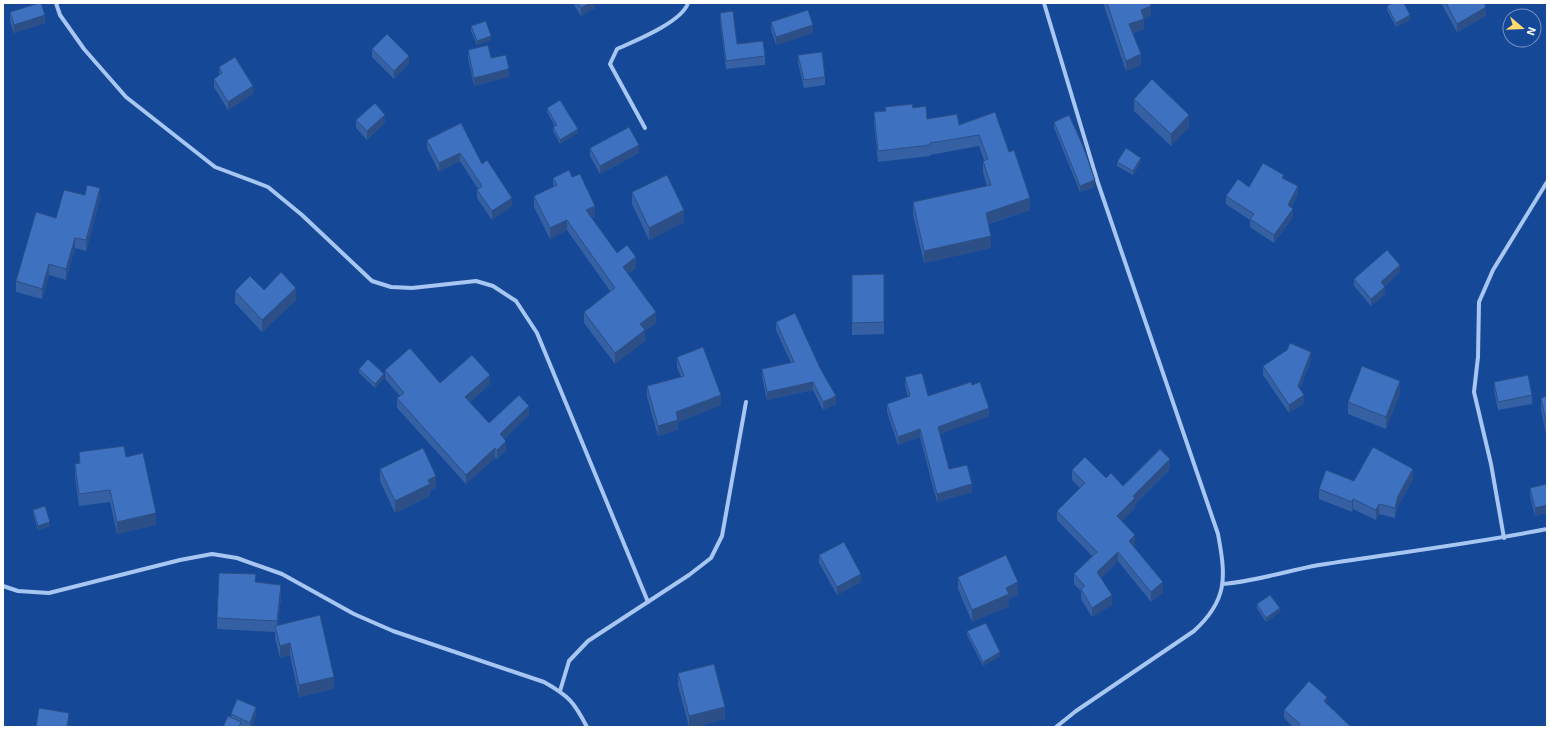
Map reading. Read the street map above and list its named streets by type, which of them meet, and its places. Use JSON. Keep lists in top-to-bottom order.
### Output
{
  "north": "right"
}
